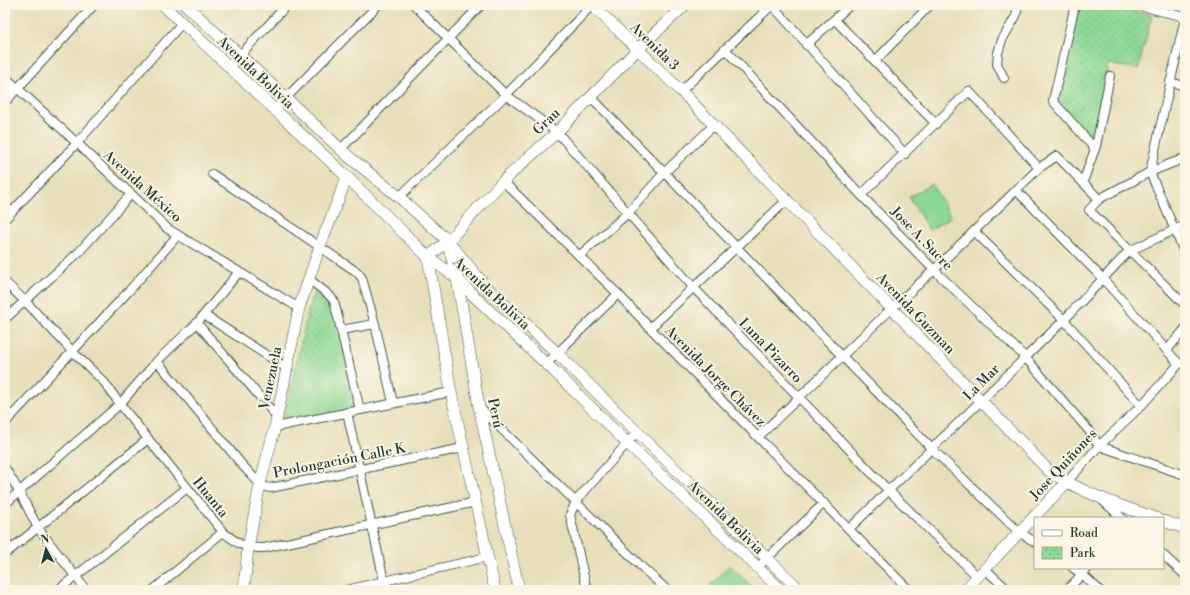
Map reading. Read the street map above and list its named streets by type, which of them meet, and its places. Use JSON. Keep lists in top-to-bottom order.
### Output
{
  "streets": {
    "street": [
      "Avenida 3",
      "Avenida Bolivia",
      "Grau",
      "Avenida México",
      "Jose A. Sucre",
      "Avenida Guzman",
      "Luna Pizarro",
      "Avenida Jorge Chávez",
      "Venezuela",
      "La Mar",
      "Perú",
      "Prolongación Calle K",
      "Jose Quiñones",
      "Huanta"
    ]
  },
  "crossings": [
    ["Avenida 3", "Grau"],
    ["Avenida 3", "Avenida Guzman"],
    ["Avenida Bolivia", "Grau"],
    ["Avenida Bolivia", "Venezuela"],
    ["Avenida Bolivia", "Perú"],
    ["Grau", "Luna Pizarro"],
    ["Grau", "Avenida Jorge Chávez"],
    ["Grau", "Perú"],
    ["Avenida México", "Venezuela"],
    ["Jose A. Sucre", "La Mar"],
    ["Jose A. Sucre", "Jose Quiñones"],
    ["Avenida Guzman", "La Mar"],
    ["Avenida Guzman", "Jose Quiñones"],
    ["Luna Pizarro", "La Mar"],
    ["Luna Pizarro", "Jose Quiñones"],
    ["Avenida Jorge Chávez", "La Mar"],
    ["Venezuela", "Prolongación Calle K"],
    ["Venezuela", "Huanta"]
  ],
  "legend": ["Road", "Park"],
  "north": "top"
}
